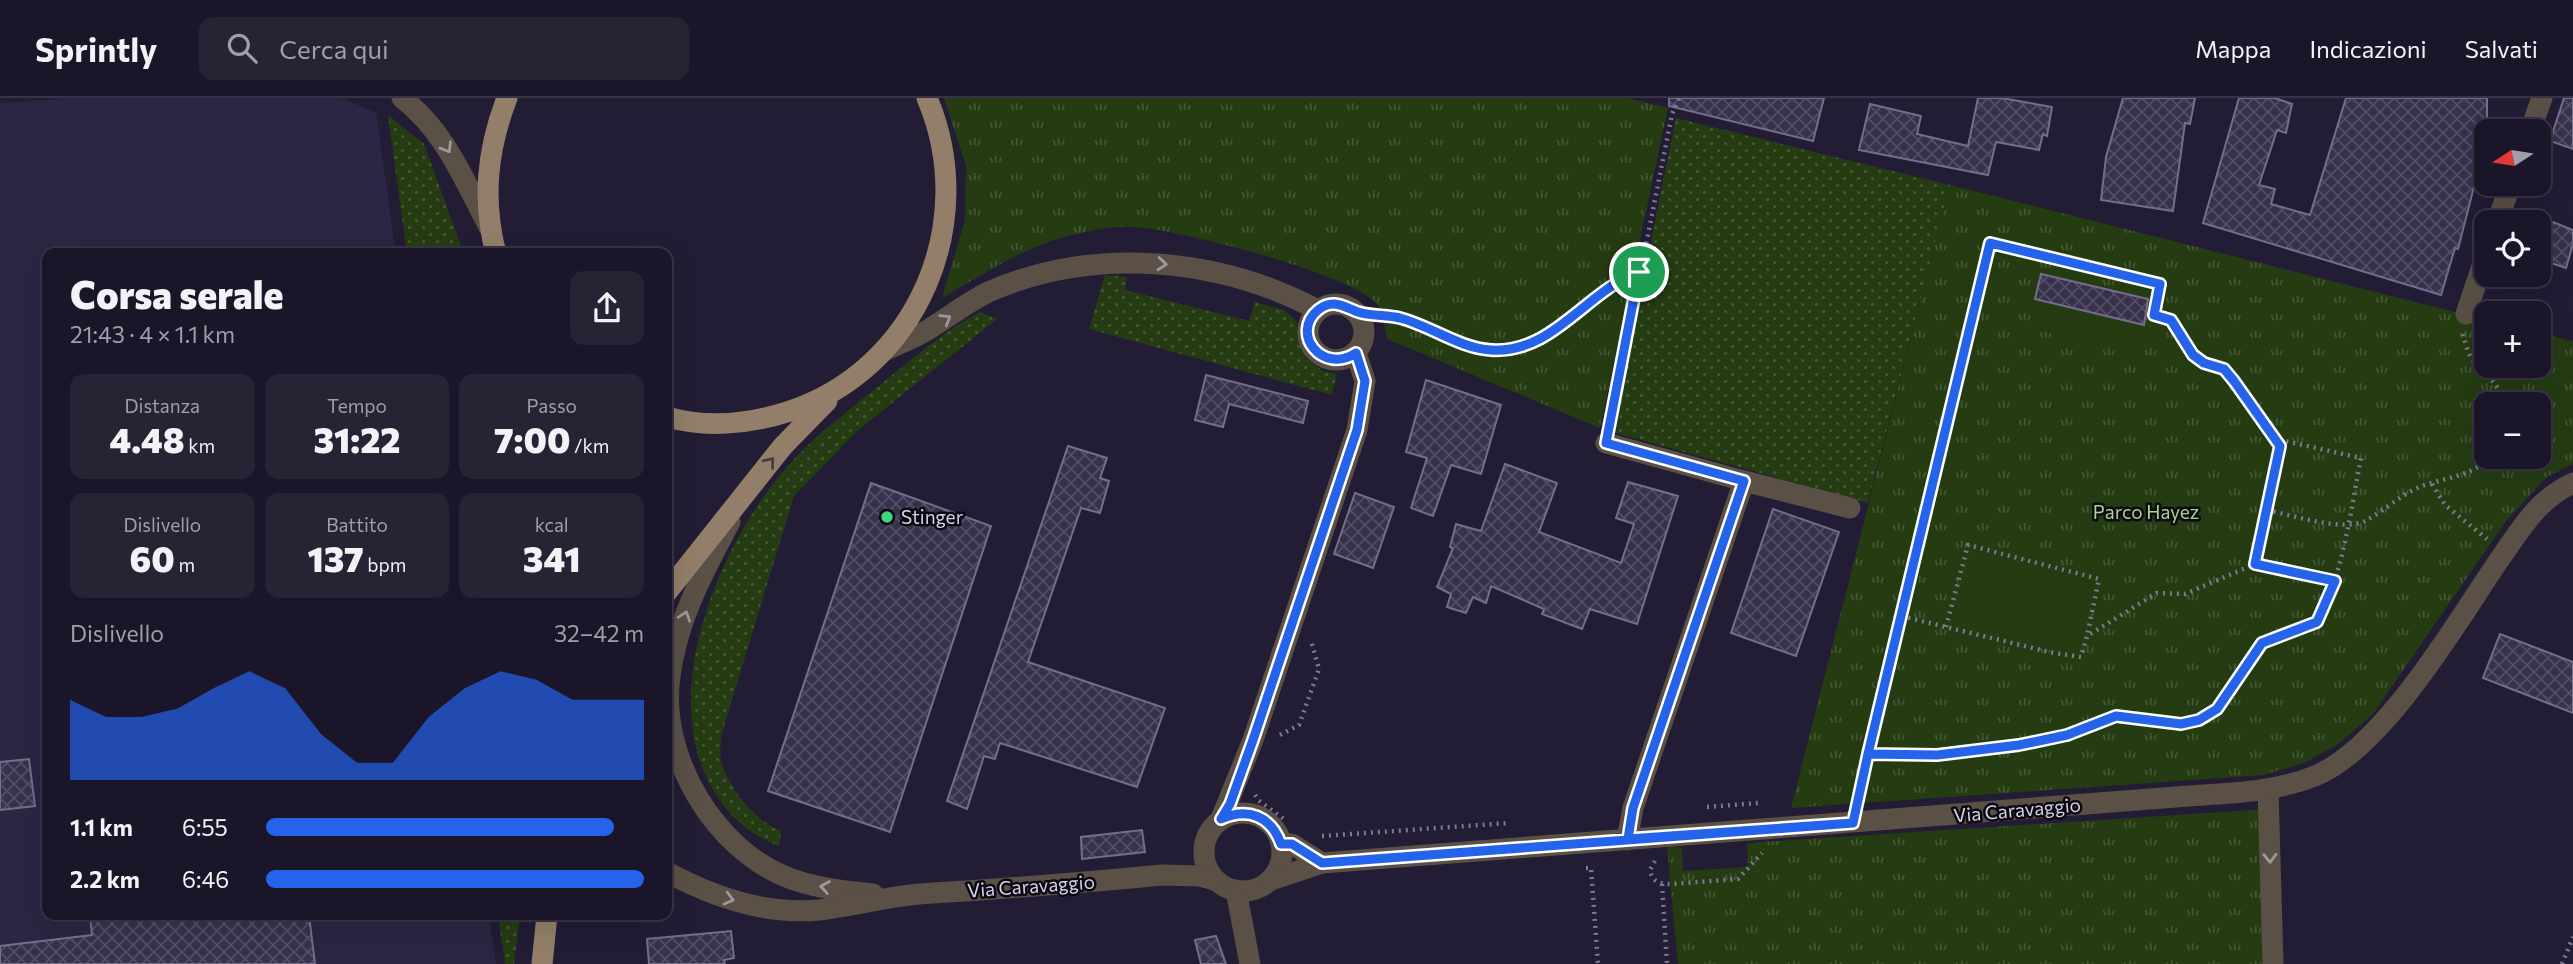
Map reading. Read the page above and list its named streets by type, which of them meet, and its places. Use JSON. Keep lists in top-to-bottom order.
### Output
{
  "streets": {
    "street": ["Via Caravaggio"]
  },
  "parks": ["Parco Hayez"],
  "places": ["Stinger"],
  "north": "left",
  "page": {
    "header": "Sprintly",
    "search": "Cerca qui",
    "nav": ["Mappa", "Indicazioni", "Salvati"],
    "map_buttons": ["+", "−"],
    "heading": ["Corsa serale", "21:43 · 4 × 1.1 km"],
    "stats": [
      ["Distanza", "4.48 km"],
      ["Tempo", "31:22"],
      ["Passo", "7:00 /km"],
      ["Dislivello", "60 m"],
      ["Battito", "137 bpm"],
      ["kcal", "341"]
    ],
    "chart": ["Dislivello", "32–42 m"],
    "list": [
      {
        "name": "1.1 km",
        "note": "6:55"
      },
      {
        "name": "2.2 km",
        "note": "6:46"
      }
    ]
  }
}
